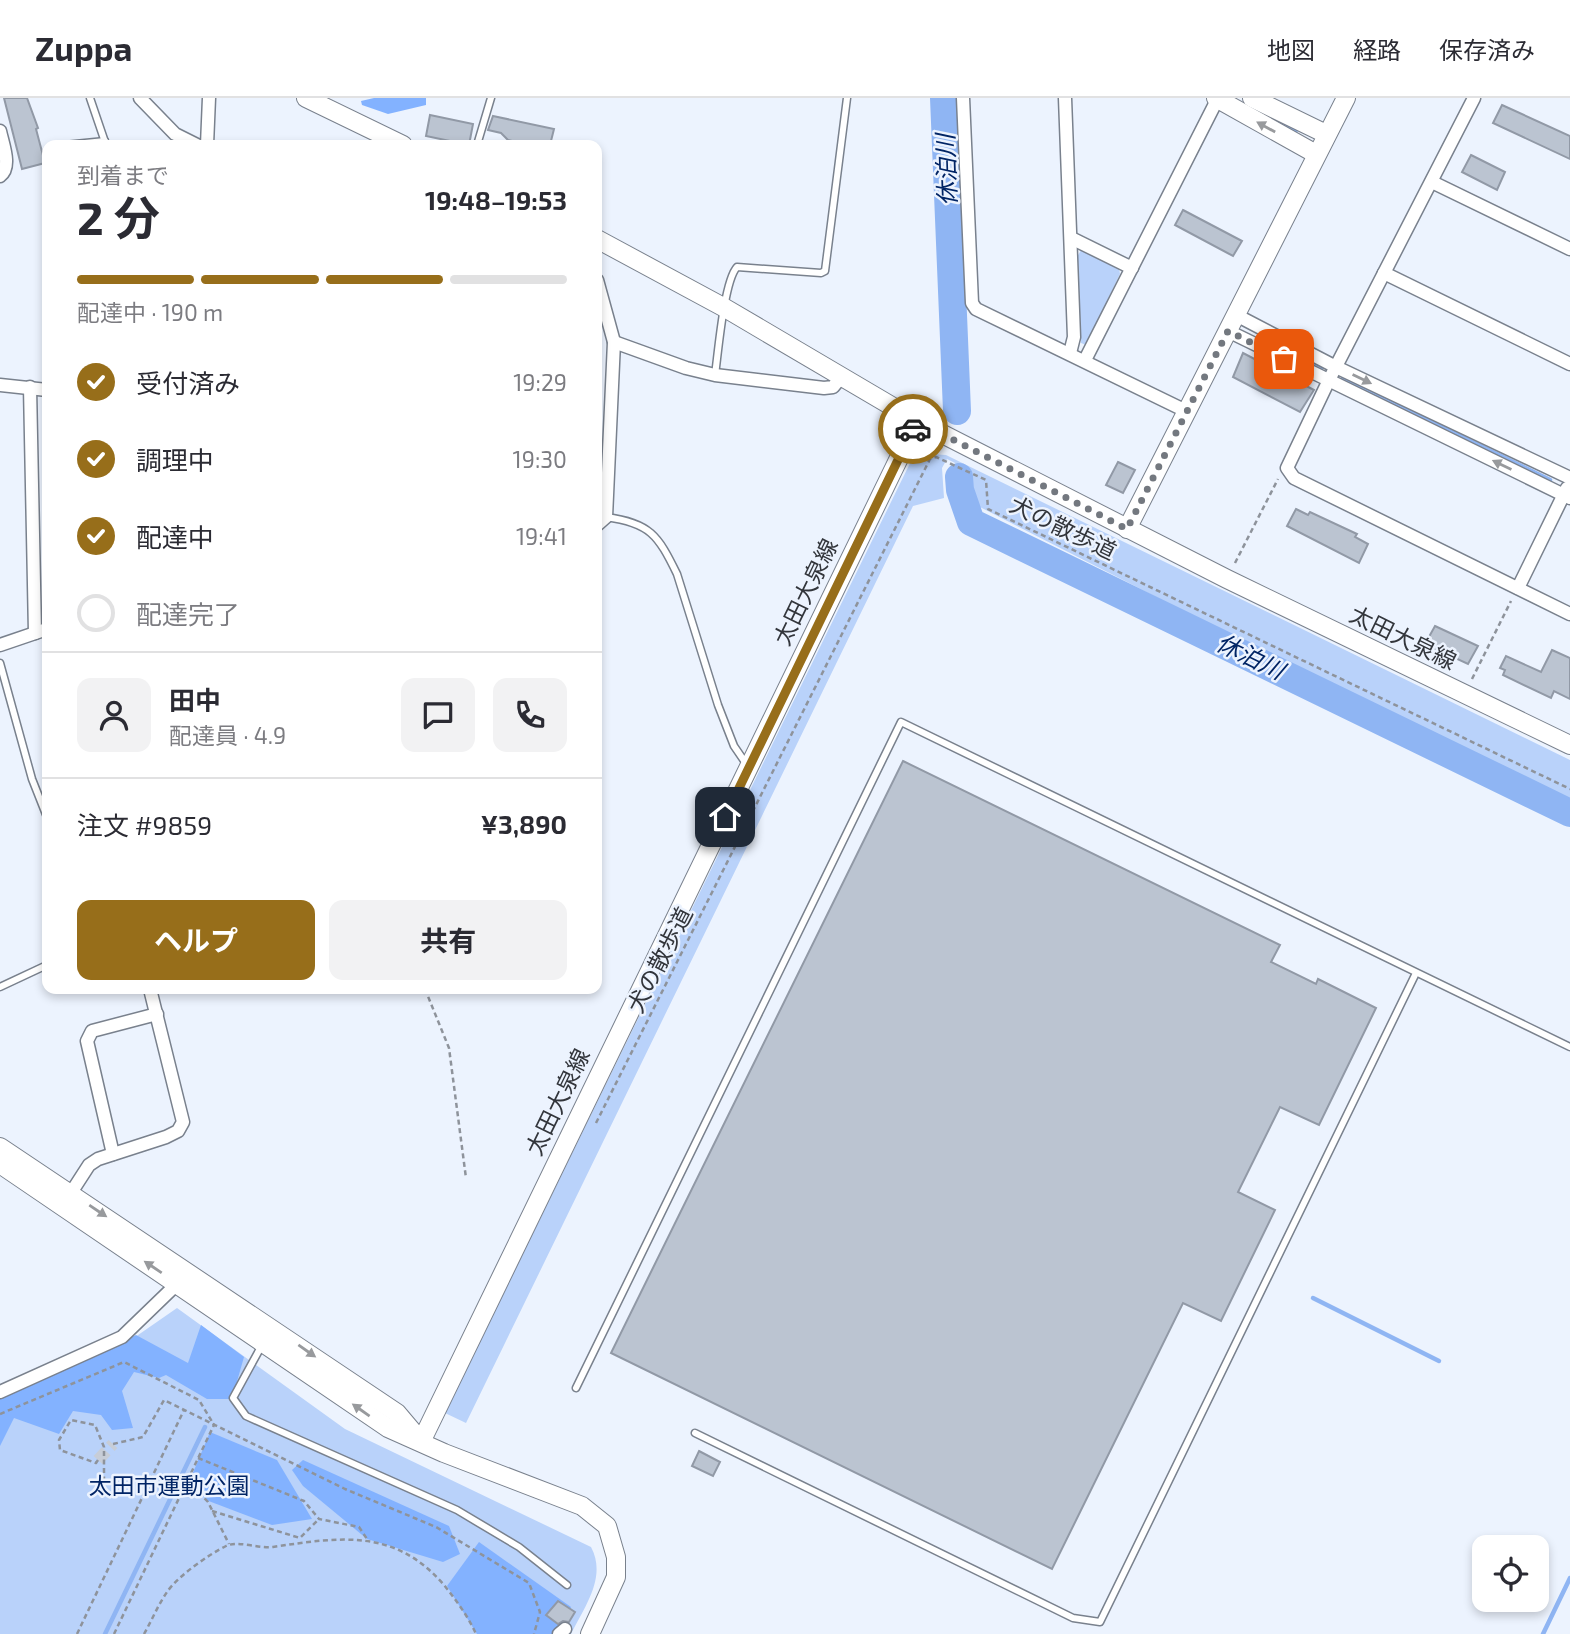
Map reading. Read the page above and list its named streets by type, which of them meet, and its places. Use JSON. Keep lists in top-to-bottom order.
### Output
{
  "streets": {
    "main road": ["太田大泉線"],
    "path": ["犬の散歩道"]
  },
  "water": ["休泊川"],
  "parks": ["太田市運動公園"],
  "page": {
    "header": "Zuppa",
    "nav": ["地図", "経路", "保存済み"],
    "heading": ["2 分", "到着まで", "19:48–19:53"],
    "panel": [
      "田中",
      "配達員 · 4.9",
      "注文 #9859",
      "¥3,890"
    ],
    "bar": "配達中 · 190 m",
    "list": [
      ["受付済み", "19:29"],
      ["調理中", "19:30"],
      ["配達中", "19:41"],
      "配達完了"
    ],
    "buttons": ["ヘルプ", "共有"]
  }
}
